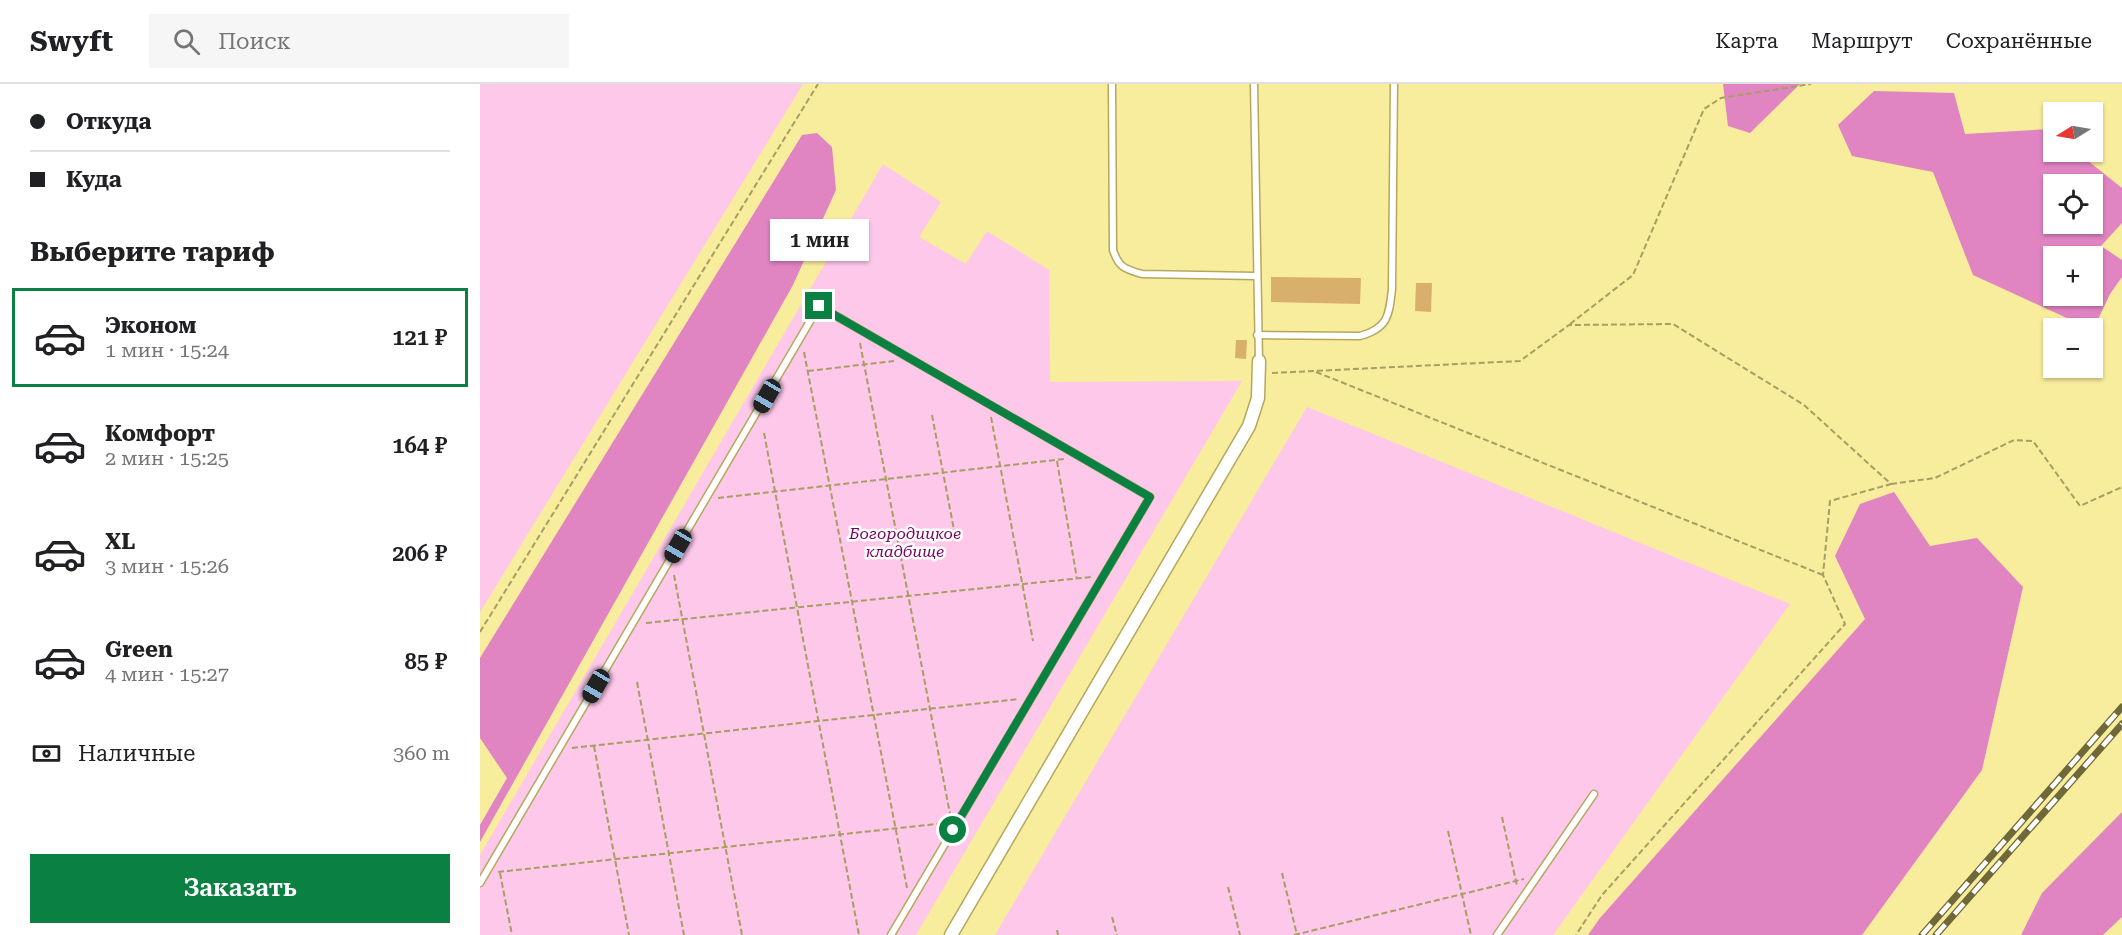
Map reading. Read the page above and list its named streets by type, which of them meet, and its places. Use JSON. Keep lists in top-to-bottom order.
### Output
{
  "parks": ["Богородицкое кладбище"],
  "north": "left",
  "page": {
    "header": "Swyft",
    "search": "Поиск",
    "nav": ["Карта", "Маршрут", "Сохранённые"],
    "banner": ["Откуда", "Куда"],
    "map_buttons": ["+", "−"],
    "heading": "Выберите тариф",
    "bubble": "1 мин",
    "list": [
      {
        "name": "Эконом",
        "note": "1 мин · 15:24",
        "value": "121 ₽"
      },
      {
        "name": "Комфорт",
        "note": "2 мин · 15:25",
        "value": "164 ₽"
      },
      {
        "name": "XL",
        "note": "3 мин · 15:26",
        "value": "206 ₽"
      },
      {
        "name": "Green",
        "note": "4 мин · 15:27",
        "value": "85 ₽"
      }
    ],
    "pay": ["Наличные", "360 m"],
    "buttons": "Заказать"
  }
}
